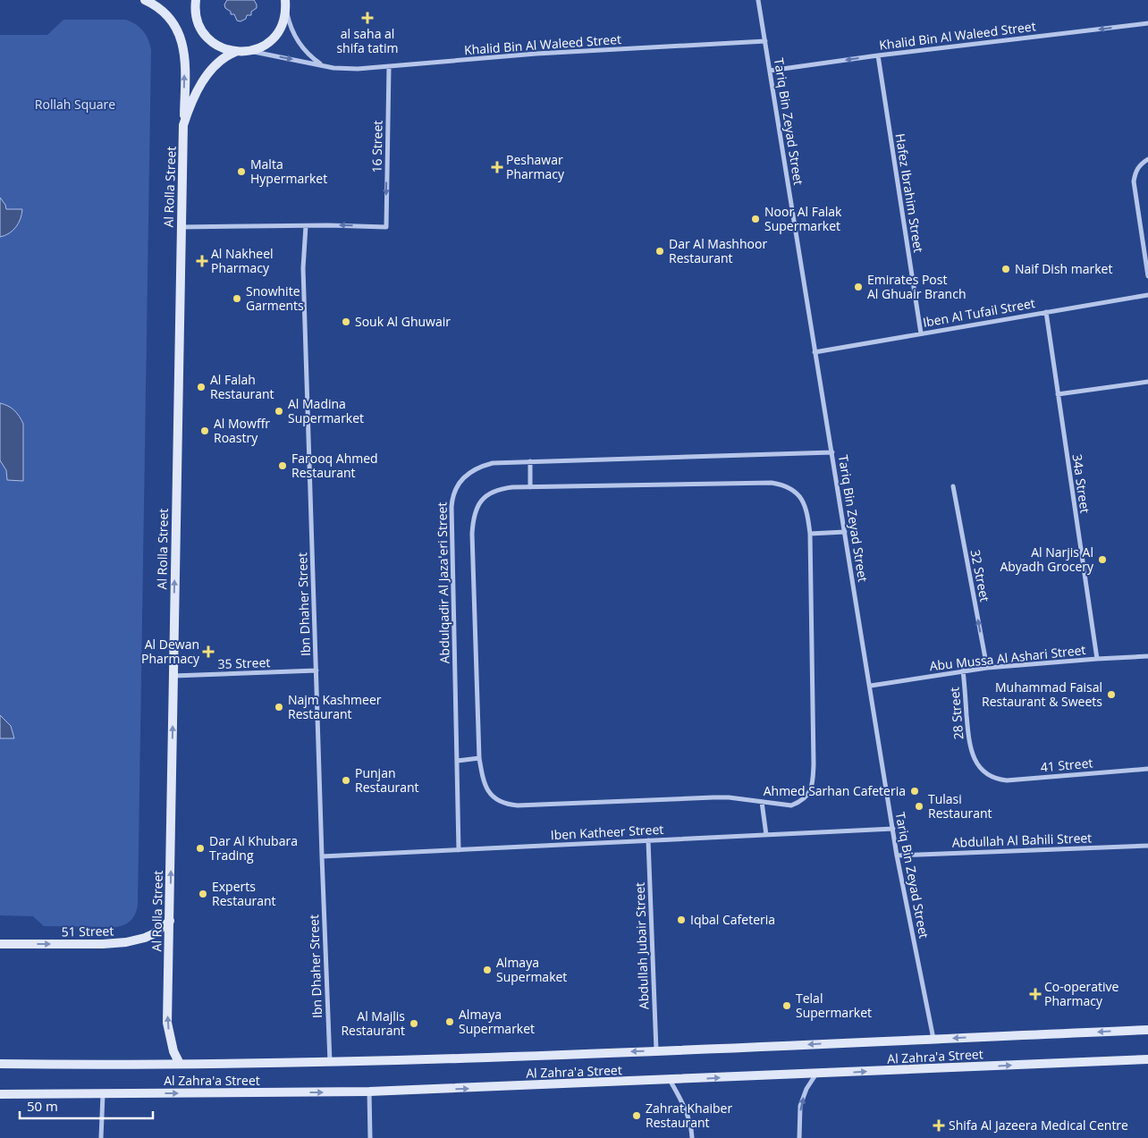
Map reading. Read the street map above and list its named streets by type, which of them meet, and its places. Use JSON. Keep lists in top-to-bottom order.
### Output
{
  "streets": {
    "main road": ["Al Rolla Street", "51 Street", "Al Zahra'a Street"],
    "street": [
      "Khalid Bin Al Waleed Street",
      "Tariq Bin Zeyad Street",
      "16 Street",
      "Hafez Ibrahim Street",
      "Iben Al Tufail Street",
      "34a Street",
      "32 Street",
      "Abdulqadir Al Jaza'eri Street",
      "Ibn Dhaher Street",
      "Abu Mussa Al Ashari Street",
      "35 Street",
      "28 Street",
      "41 Street",
      "Iben Katheer Street",
      "Abdullah Al Bahili Street",
      "Abdullah Jubair Street"
    ]
  },
  "crossings": [
    ["Khalid Bin Al Waleed Street", "Tariq Bin Zeyad Street"],
    ["Khalid Bin Al Waleed Street", "16 Street"],
    ["Khalid Bin Al Waleed Street", "Hafez Ibrahim Street"],
    ["Tariq Bin Zeyad Street", "Iben Al Tufail Street"],
    ["Tariq Bin Zeyad Street", "Abdulqadir Al Jaza'eri Street"],
    ["Tariq Bin Zeyad Street", "Abu Mussa Al Ashari Street"],
    ["Tariq Bin Zeyad Street", "Iben Katheer Street"],
    ["Tariq Bin Zeyad Street", "Abdullah Al Bahili Street"],
    ["Tariq Bin Zeyad Street", "Al Zahra'a Street"],
    ["16 Street", "Ibn Dhaher Street"],
    ["Al Rolla Street", "35 Street"],
    ["Al Rolla Street", "51 Street"],
    ["Al Rolla Street", "Al Zahra'a Street"],
    ["Hafez Ibrahim Street", "Iben Al Tufail Street"],
    ["Iben Al Tufail Street", "34a Street"],
    ["34a Street", "Abu Mussa Al Ashari Street"],
    ["32 Street", "Abu Mussa Al Ashari Street"],
    ["Abdulqadir Al Jaza'eri Street", "Iben Katheer Street"],
    ["Ibn Dhaher Street", "35 Street"],
    ["Ibn Dhaher Street", "Iben Katheer Street"],
    ["Ibn Dhaher Street", "Al Zahra'a Street"],
    ["Abu Mussa Al Ashari Street", "28 Street"],
    ["28 Street", "41 Street"],
    ["Iben Katheer Street", "Abdullah Jubair Street"],
    ["Abdullah Jubair Street", "Al Zahra'a Street"]
  ],
  "one_way": ["Al Rolla Street", "32 Street", "51 Street"],
  "parks": ["Rollah Square"],
  "places": {
    "health": [
      "al saha al shifa tatim",
      "Peshawar Pharmacy",
      "Al Nakheel Pharmacy",
      "Al Dewan Pharmacy",
      "Co-operative Pharmacy",
      "Shifa Al Jazeera Medical Centre"
    ],
    "other": [
      "Malta Hypermarket",
      "Noor Al Falak Supermarket",
      "Dar Al Mashhoor Restaurant",
      "Naif Dish market",
      "Emirates Post Al Ghuair Branch",
      "Snowhite Garments",
      "Souk Al Ghuwair",
      "Al Falah Restaurant",
      "Al Madina Supermarket",
      "Al Mowffr Roastry",
      "Farooq Ahmed Restaurant",
      "Al Narjis Al Abyadh Grocery",
      "Muhammad Faisal Restaurant & Sweets",
      "Najm Kashmeer Restaurant",
      "Punjan Restaurant",
      "Ahmed Sarhan Cafeteria",
      "Tulasi Restaurant",
      "Dar Al Khubara Trading",
      "Experts Restaurant",
      "Iqbal Cafeteria",
      "Almaya Supermaket",
      "Telal Supermarket",
      "Almaya Supermarket",
      "Al Majlis Restaurant",
      "Zahrat Khaiber Restaurant"
    ]
  },
  "scale_bar": "50 m"
}
